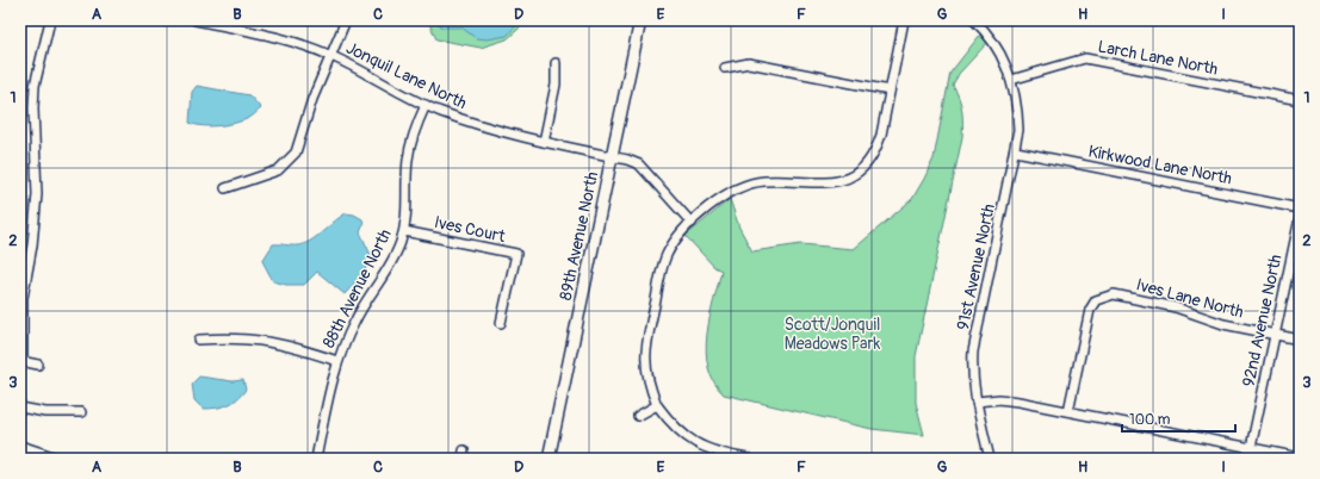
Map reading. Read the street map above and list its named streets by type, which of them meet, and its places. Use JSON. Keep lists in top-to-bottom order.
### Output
{
  "streets": {
    "street": [
      "Larch Lane North",
      "Jonquil Lane North",
      "Kirkwood Lane North",
      "Ives Court",
      "89th Avenue North",
      "91st Avenue North",
      "88th Avenue North",
      "Ives Lane North",
      "92nd Avenue North"
    ]
  },
  "crossings": [
    ["Larch Lane North", "91st Avenue North"],
    ["Jonquil Lane North", "89th Avenue North"],
    ["Jonquil Lane North", "88th Avenue North"],
    ["Kirkwood Lane North", "91st Avenue North"],
    ["Ives Court", "88th Avenue North"],
    ["Ives Lane North", "92nd Avenue North"]
  ],
  "parks": ["Scott/Jonquil Meadows Park"],
  "scale_bar": "100 m",
  "grid": {
    "columns": [
      "A",
      "B",
      "C",
      "D",
      "E",
      "F",
      "G",
      "H",
      "I"
    ],
    "rows": ["1", "2", "3"]
  }
}
